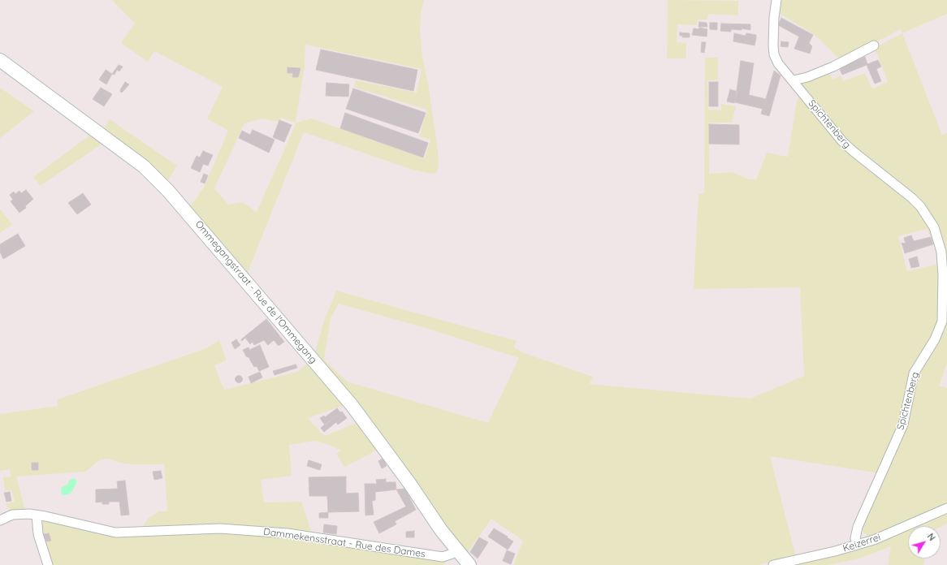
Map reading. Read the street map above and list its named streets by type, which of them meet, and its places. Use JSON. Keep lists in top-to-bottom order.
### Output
{
  "streets": {
    "main road": ["Ommegangstraat - Rue de l'Ommegang"],
    "street": ["Spichtenberg", "Dammekensstraat - Rue des Dames", "Keizerrei"]
  },
  "crossings": [
    ["Spichtenberg", "Keizerrei"],
    ["Ommegangstraat - Rue de l'Ommegang", "Dammekensstraat - Rue des Dames"]
  ],
  "north": "top right"
}
